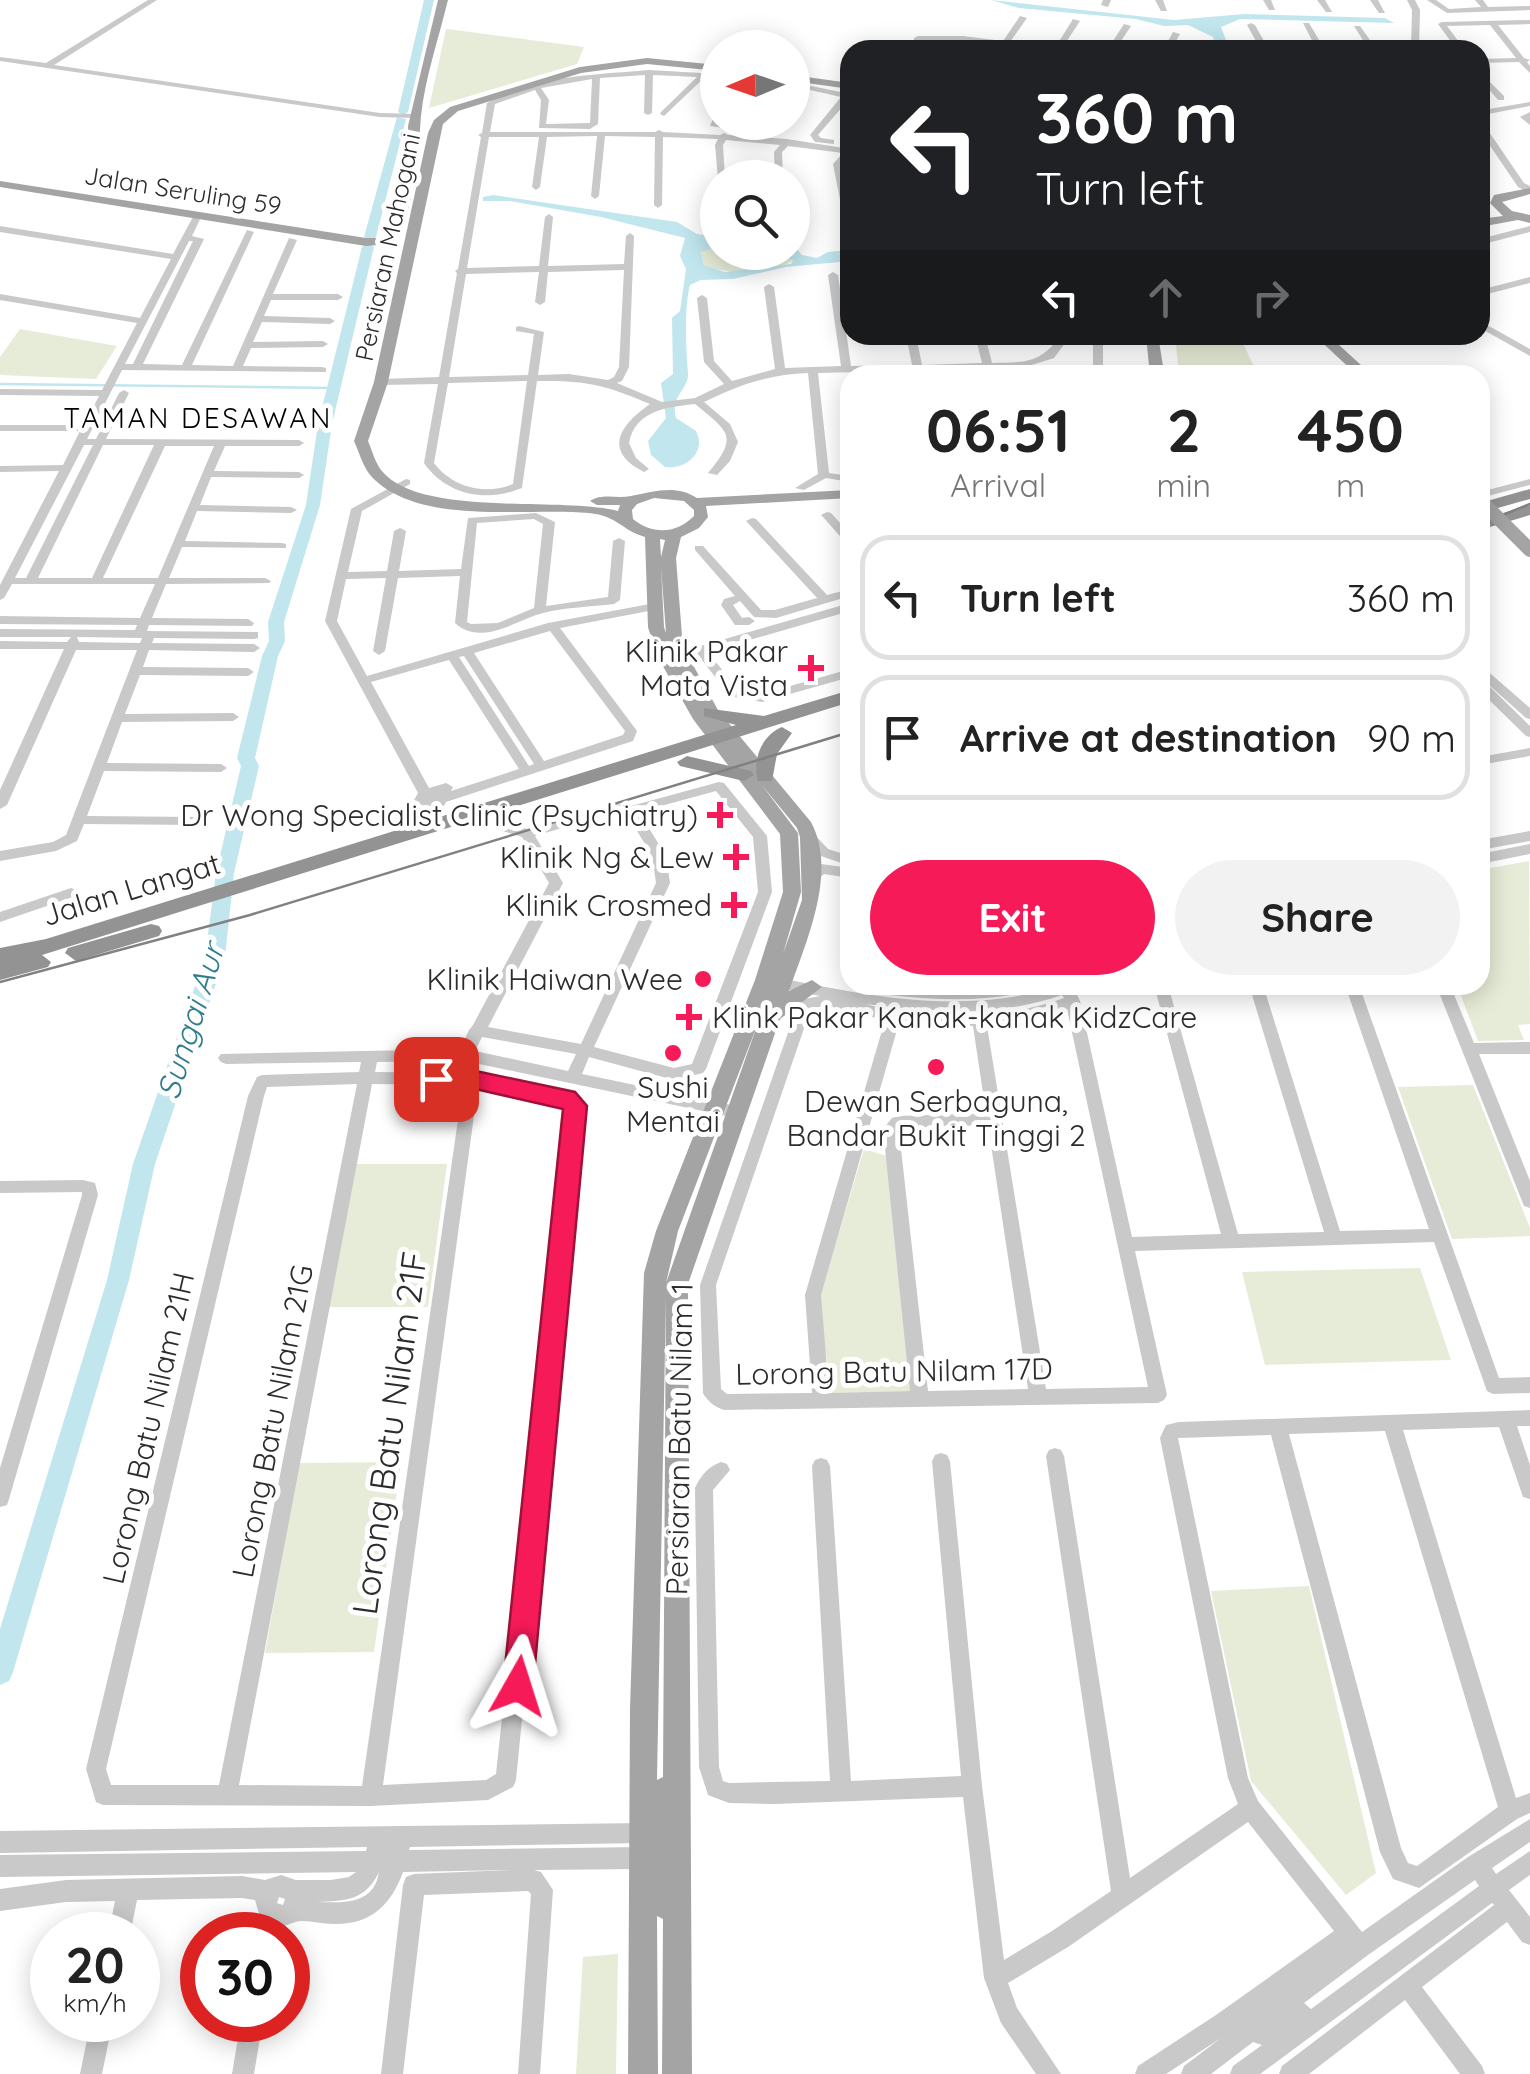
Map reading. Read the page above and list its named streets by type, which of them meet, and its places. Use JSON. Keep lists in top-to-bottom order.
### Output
{
  "streets": {
    "highway": ["Jalan Langat"],
    "main road": ["Jalan Seruling 59", "Persiaran Mahogani", "Persiaran Batu Nilam 1"],
    "street": [
      "Lorong Batu Nilam 17D",
      "Lorong Batu Nilam 21G",
      "Lorong Batu Nilam 21H",
      "Lorong Batu Nilam 21F"
    ]
  },
  "crossings": [
    ["Jalan Langat", "Persiaran Batu Nilam 1"],
    ["Lorong Batu Nilam 21G", "Lorong Batu Nilam 21H"]
  ],
  "districts": ["TAMAN DESAWAN"],
  "water": ["Sungai Aur"],
  "places": {
    "health": [
      "Klinik Pakar Mata Vista",
      "Dr Wong Specialist Clinic (Psychiatry)",
      "Klinik Ng & Lew",
      "Klinik Crosmed",
      "Klink Pakar Kanak-kanak KidzCare"
    ],
    "other": ["Klinik Haiwan Wee", "Sushi Mentai", "Dewan Serbaguna, Bandar Bukit Tinggi 2"]
  },
  "north": "left",
  "page": {
    "turn": ["360 m", "Turn left"],
    "eta": [
      "06:51",
      "Arrival",
      "2",
      "min",
      "450",
      "m"
    ],
    "list": [
      {
        "name": "Turn left",
        "value": "360 m"
      },
      {
        "name": "Arrive at destination",
        "value": "90 m"
      }
    ],
    "buttons": ["Exit", "Share"],
    "speed": "20 km/h",
    "limit": "30"
  }
}
